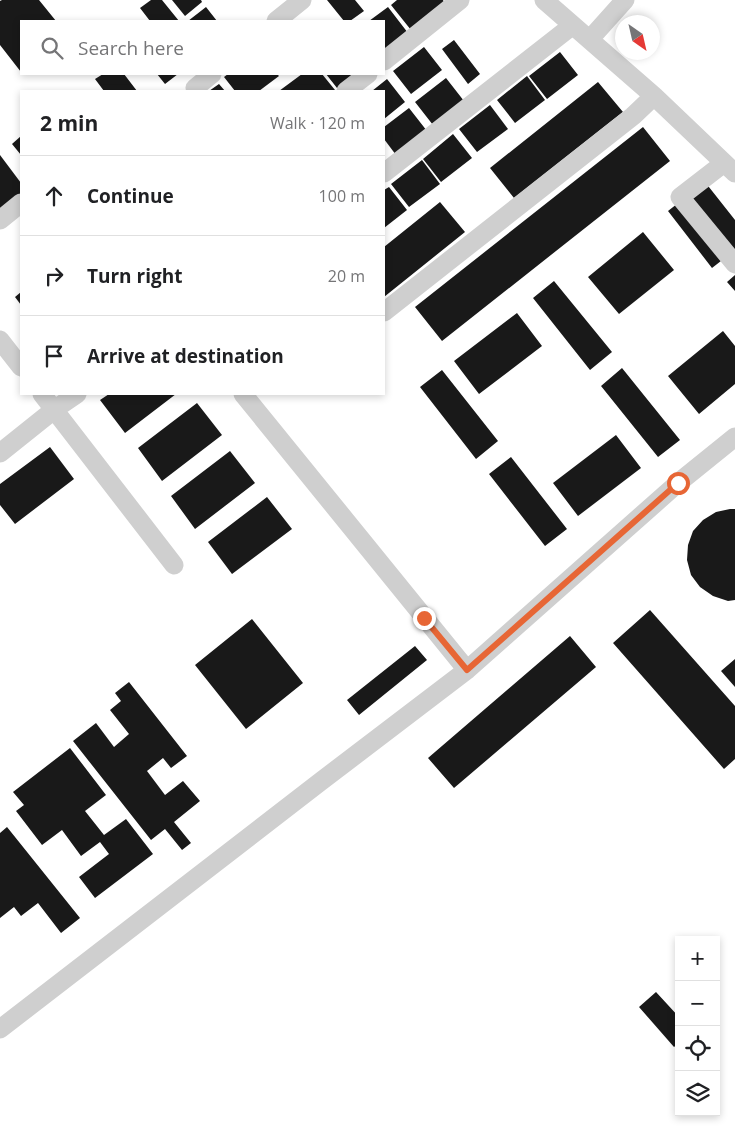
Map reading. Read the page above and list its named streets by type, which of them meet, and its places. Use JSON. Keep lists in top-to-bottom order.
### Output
{
  "north": "bottom right",
  "page": {
    "search": "Search here",
    "heading": ["2 min", "Walk · 120 m"],
    "list": [
      ["Continue", "100 m"],
      ["Turn right", "20 m"],
      "Arrive at destination"
    ],
    "map_buttons": ["+", "−"]
  }
}
